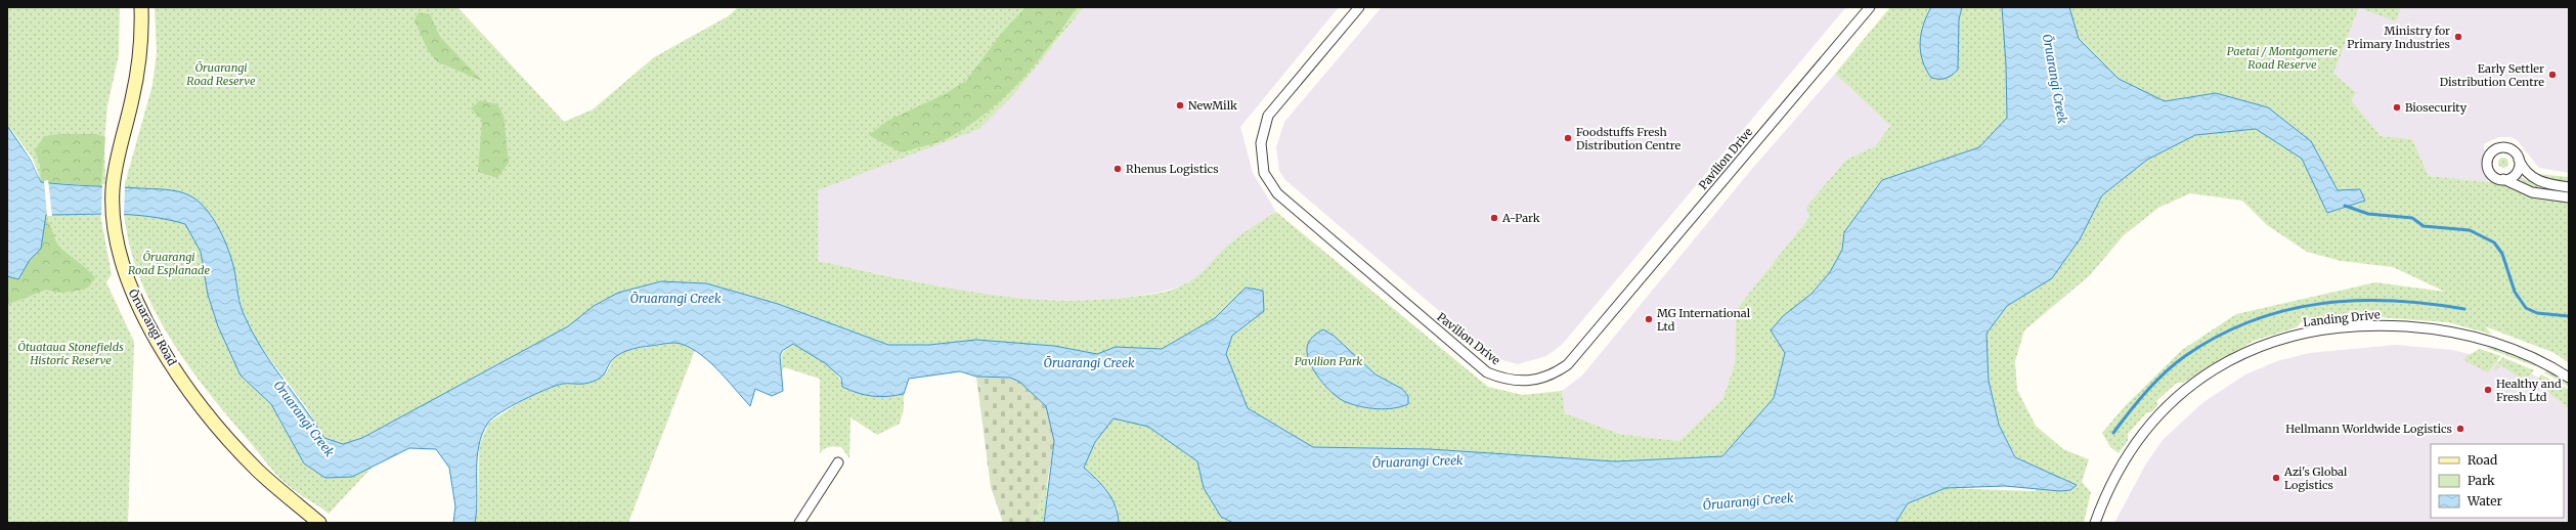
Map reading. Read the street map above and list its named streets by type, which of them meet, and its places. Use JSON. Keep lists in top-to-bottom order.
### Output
{
  "streets": {
    "street": ["Pavilion Drive", "Landing Drive", "Ōruarangi Road"]
  },
  "water": ["Ōruarangi Creek"],
  "parks": [
    "Paetai / Montgomerie Road Reserve",
    "Ōruarangi Road Reserve",
    "Ōruarangi Road Esplanade",
    "Ōtuataua Stonefields Historic Reserve",
    "Pavilion Park"
  ],
  "places": [
    "Ministry for Primary Industries",
    "Early Settler Distribution Centre",
    "NewMilk",
    "Biosecurity",
    "Foodstuffs Fresh Distribution Centre",
    "Rhenus Logistics",
    "A-Park",
    "MG International Ltd",
    "Healthy and Fresh Ltd",
    "Hellmann Worldwide Logistics",
    "Azi's Global Logistics"
  ],
  "legend": ["Road", "Park", "Water"]
}
